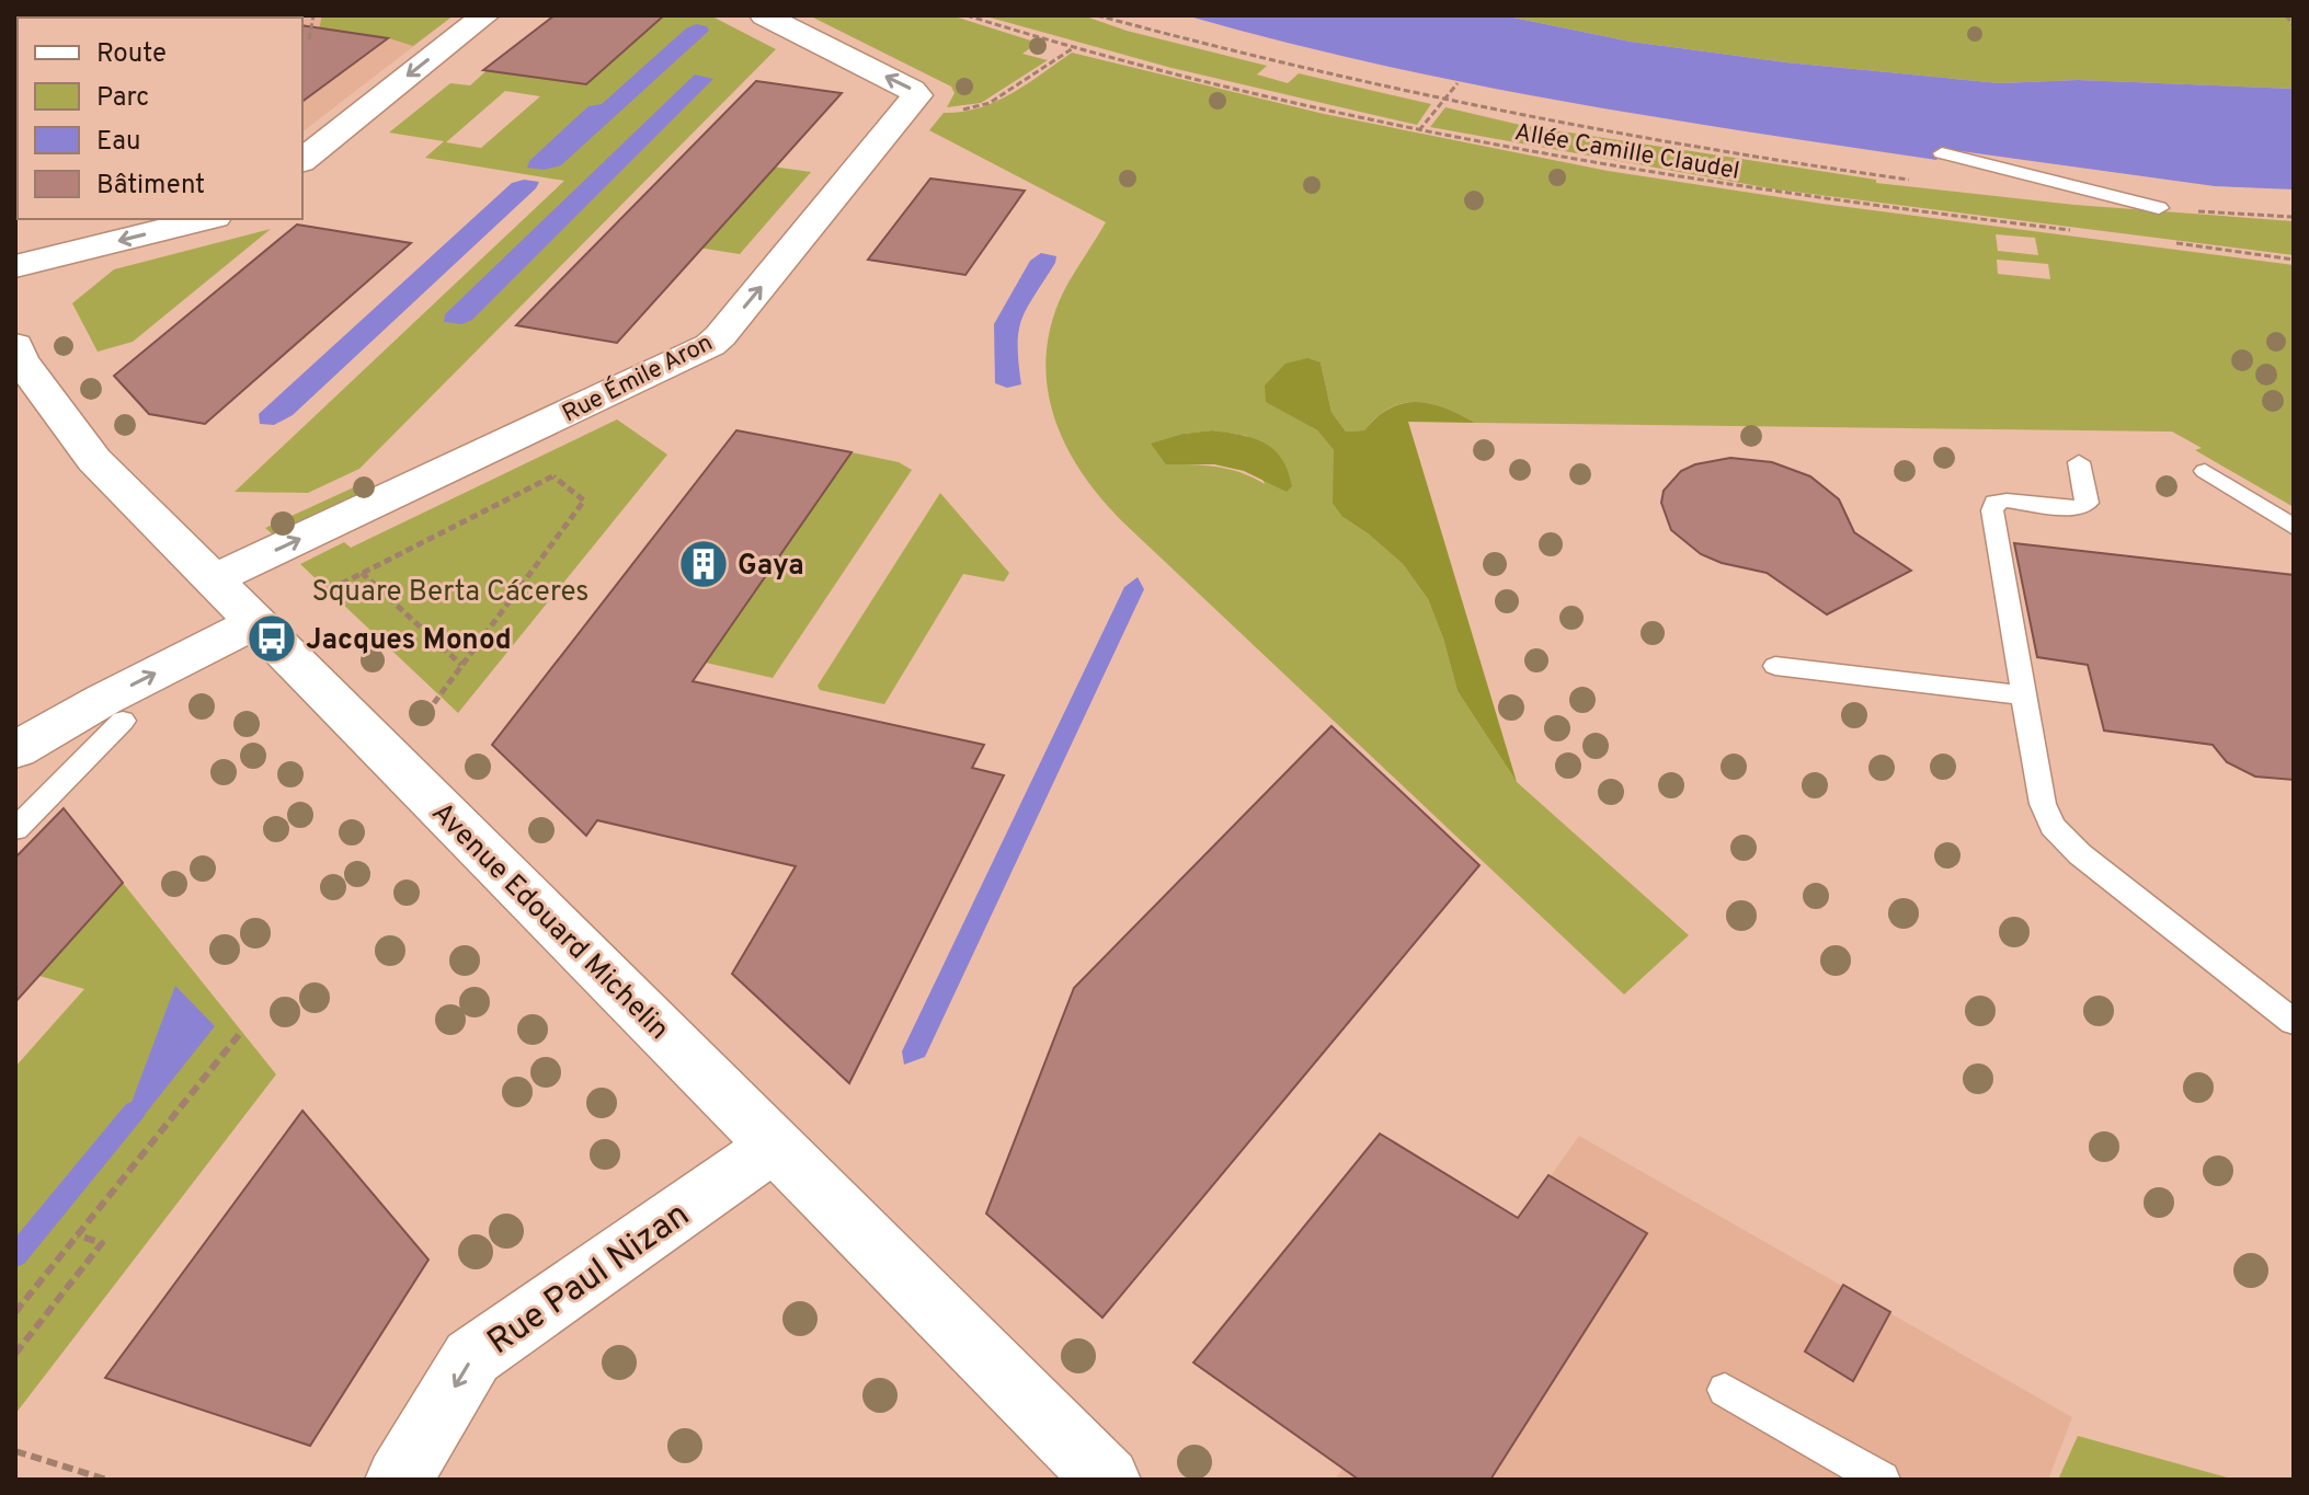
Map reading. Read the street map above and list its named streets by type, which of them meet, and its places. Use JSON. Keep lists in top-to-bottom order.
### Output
{
  "streets": {
    "street": ["Rue Émile Aron", "Avenue Edouard Michelin", "Rue Paul Nizan"],
    "path": ["Allée Camille Claudel"]
  },
  "crossings": [
    ["Rue Émile Aron", "Avenue Edouard Michelin"],
    ["Avenue Edouard Michelin", "Rue Paul Nizan"]
  ],
  "one_way": ["Rue Paul Nizan"],
  "parks": ["Square Berta Cáceres"],
  "places": {
    "building": ["Gaya"],
    "bus stop": ["Jacques Monod"]
  },
  "legend": [
    "Route",
    "Parc",
    "Eau",
    "Bâtiment"
  ]
}
